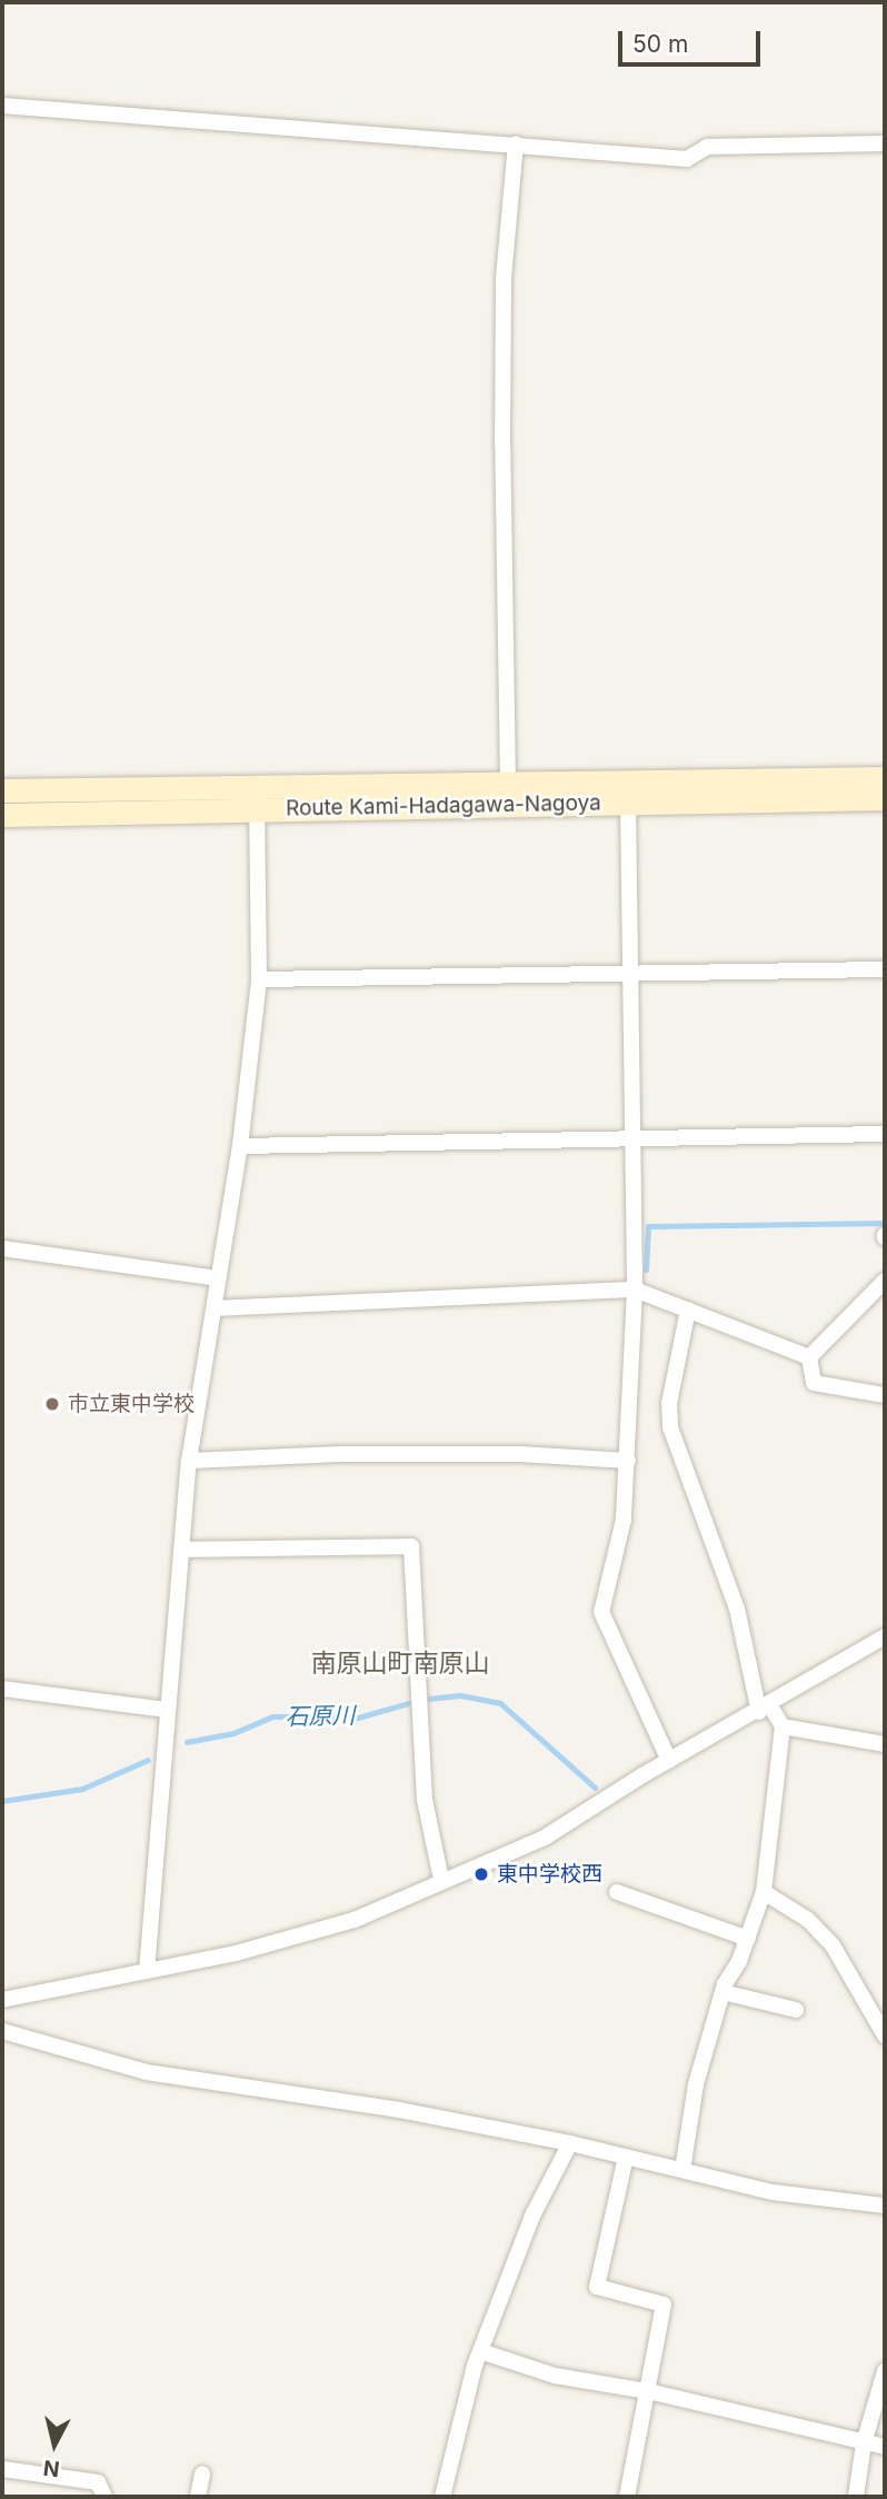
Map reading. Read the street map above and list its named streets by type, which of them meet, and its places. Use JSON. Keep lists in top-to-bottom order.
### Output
{
  "streets": {
    "main road": ["Route Kami-Hadagawa-Nagoya"]
  },
  "districts": ["南原山町南原山"],
  "water": ["石原川"],
  "places": ["市立東中学校", "東中学校西"],
  "scale_bar": "50 m",
  "north": "bottom"
}
